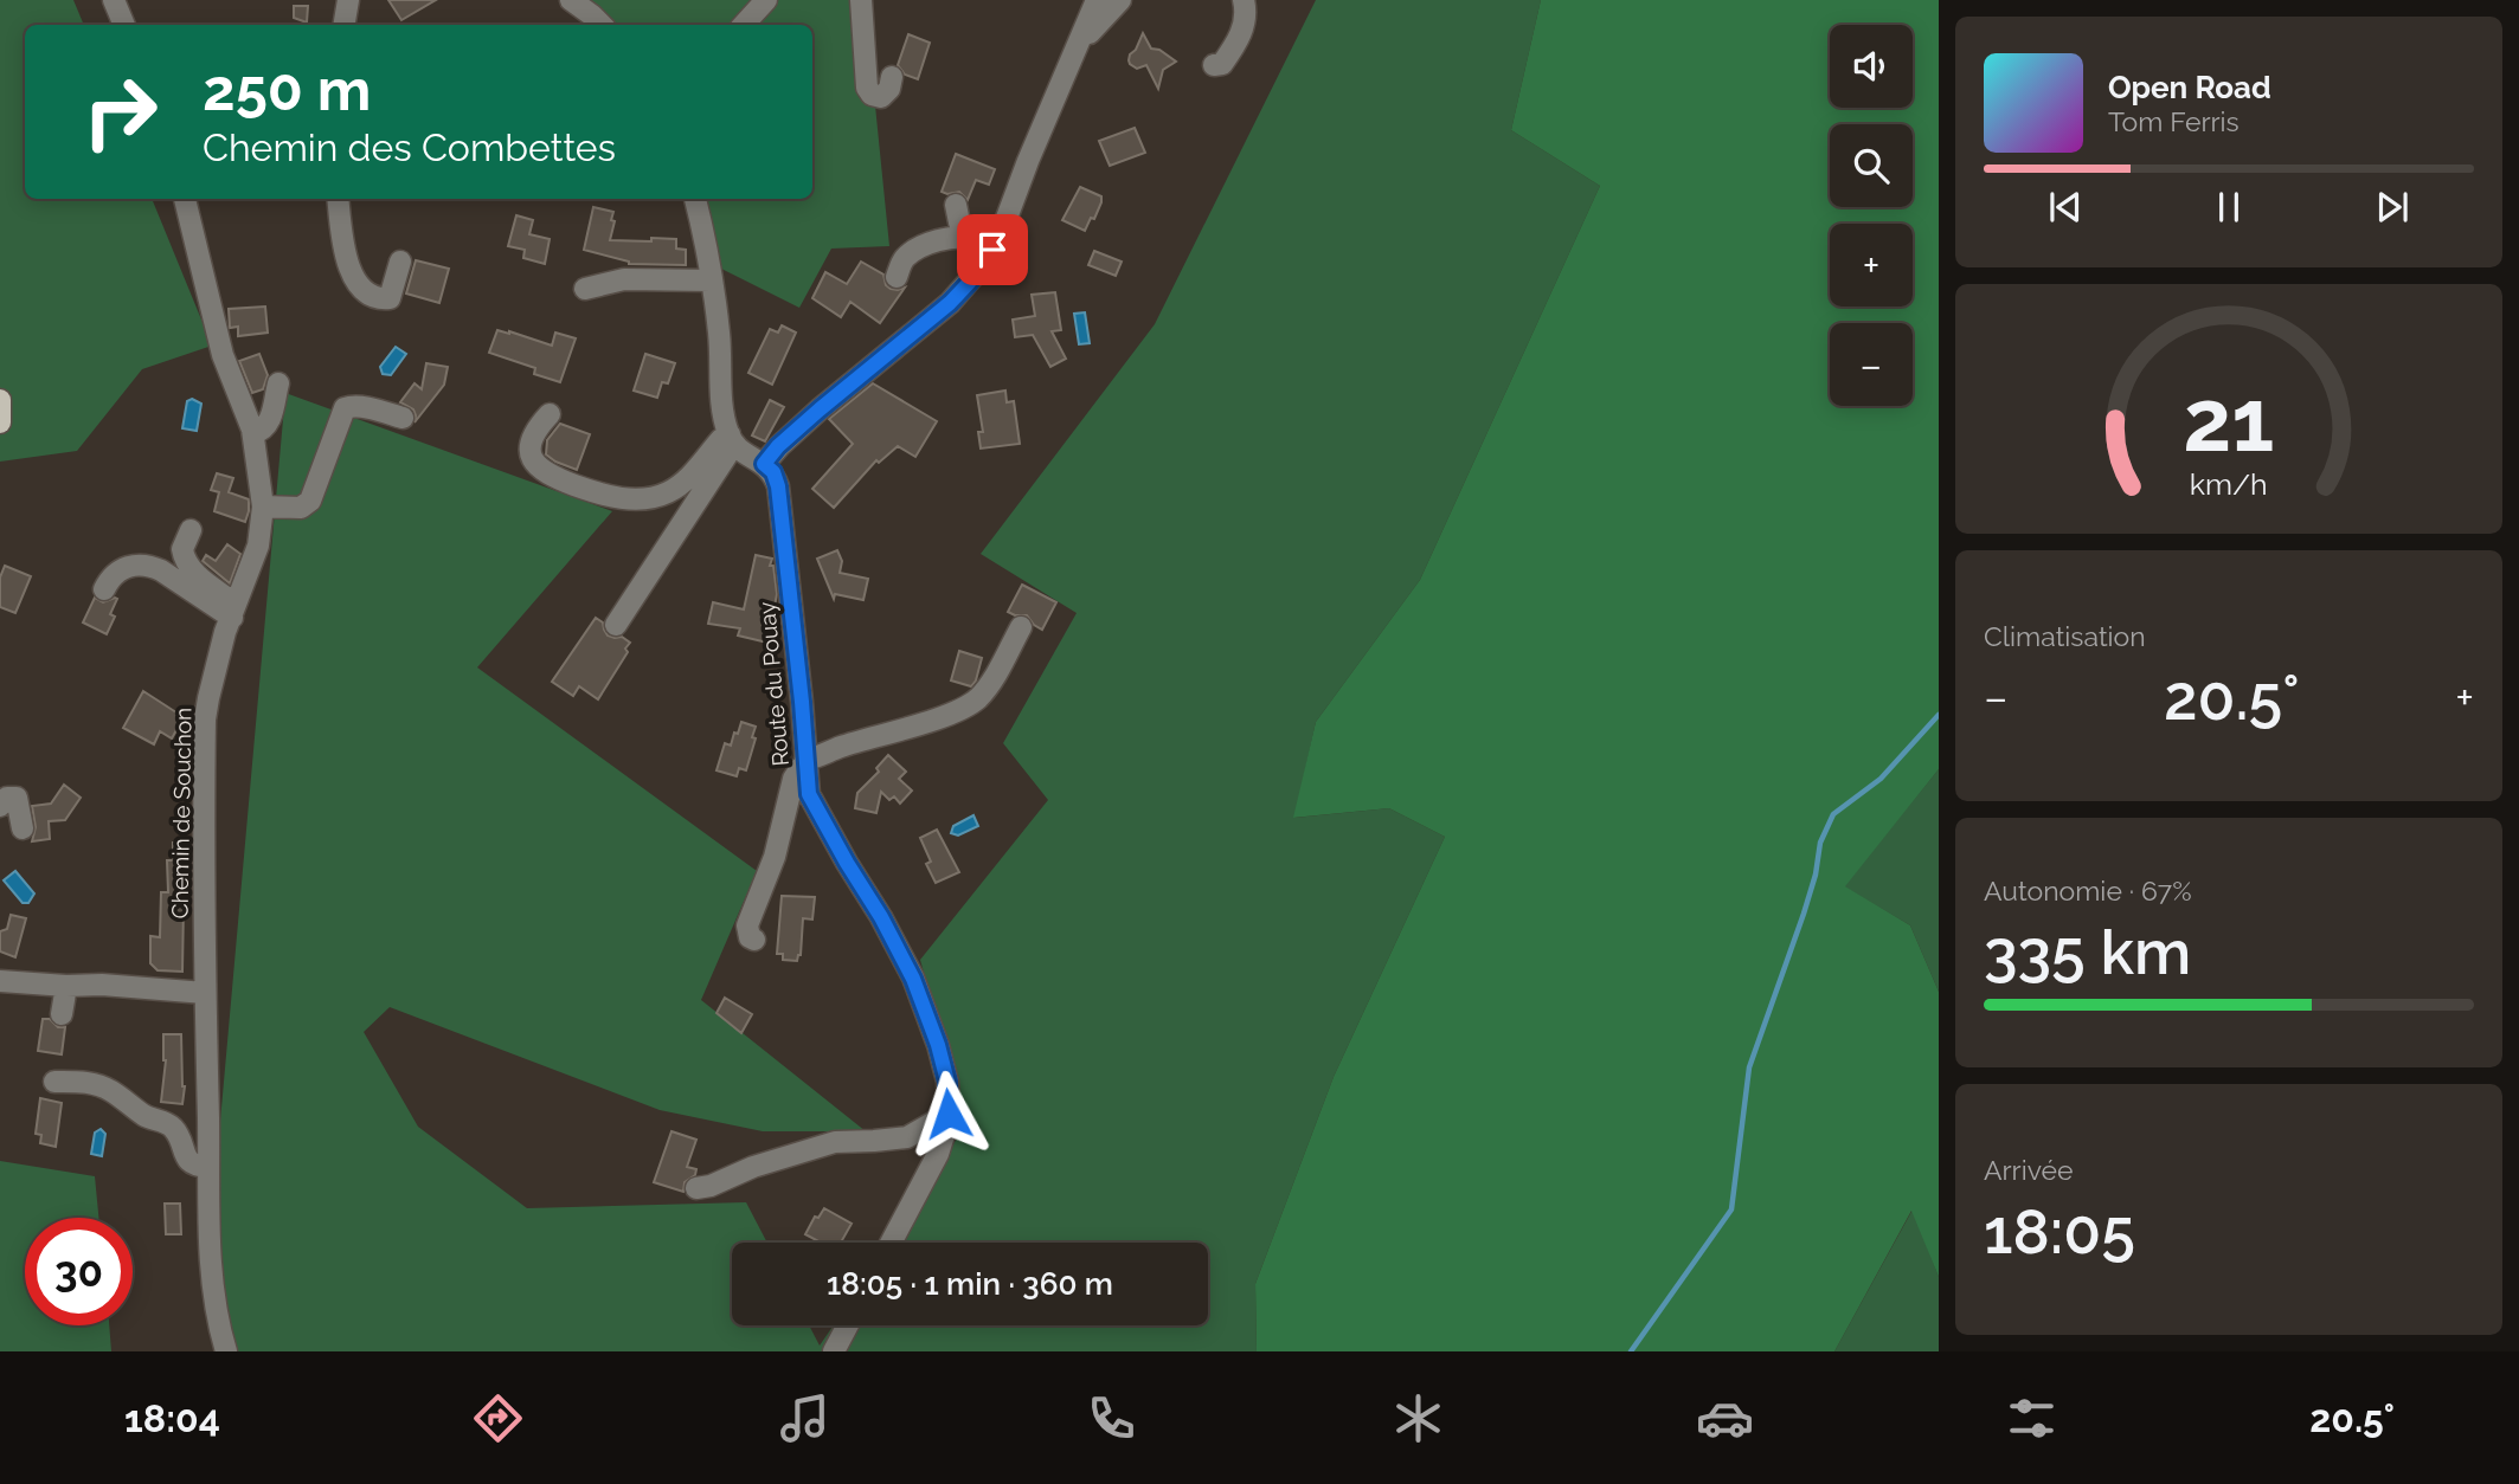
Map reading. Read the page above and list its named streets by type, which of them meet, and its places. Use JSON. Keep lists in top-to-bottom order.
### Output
{
  "streets": {
    "street": ["Route du Pouay", "Chemin de Souchon"]
  },
  "page": {
    "map_buttons": ["+", "−"],
    "turn": ["250 m", "Chemin des Combettes"],
    "song": ["Open Road", "Tom Ferris"],
    "tile": [
      "Climatisation",
      ["Autonomie · 67%", "335 km"],
      ["Arrivée", "18:05"]
    ],
    "heat": ["−", "20.5°", "+"],
    "limit": "30",
    "trip": "18:05 · 1 min · 360 m",
    "tabs": ["18:04", "20.5°"],
    "gauge": ["21", "km/h"]
  }
}
